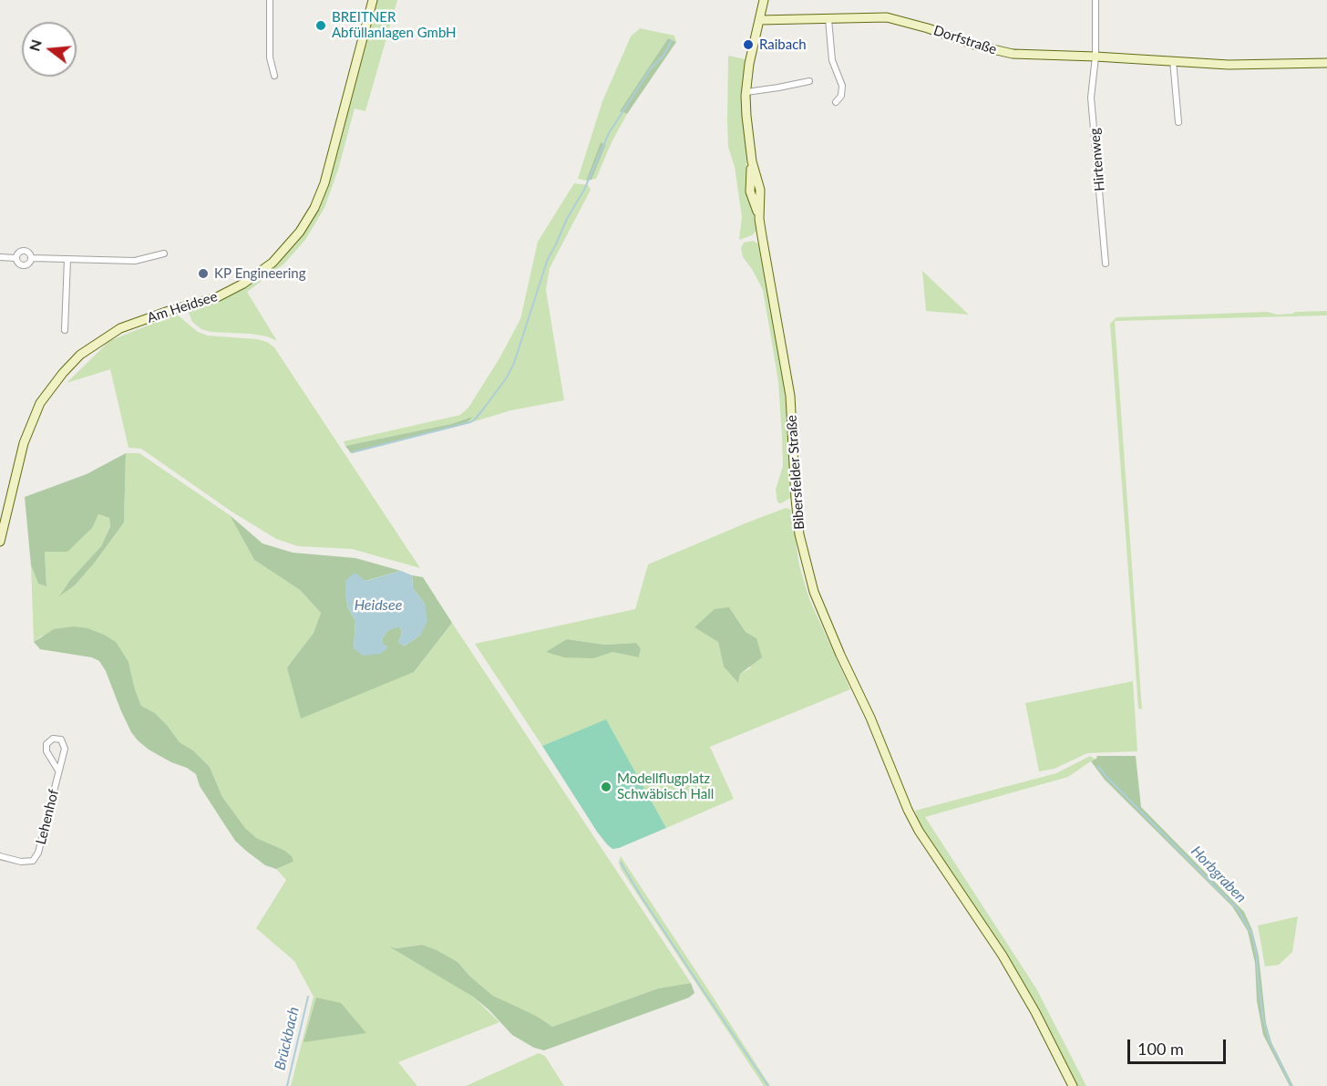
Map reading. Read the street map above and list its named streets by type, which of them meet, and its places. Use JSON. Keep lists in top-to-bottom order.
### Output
{
  "streets": {
    "street": [
      "Dorfstraße",
      "Hirtenweg",
      "Am Heidsee",
      "Bibersfelder Straße",
      "Lehenhof"
    ]
  },
  "crossings": [
    ["Dorfstraße", "Hirtenweg"],
    ["Dorfstraße", "Bibersfelder Straße"]
  ],
  "water": ["Heidsee", "Horbgraben", "Brückbach"],
  "places": [
    "BREITNER Abfüllanlagen GmbH",
    "Raibach",
    "KP Engineering",
    "Modellflugplatz Schwäbisch Hall"
  ],
  "scale_bar": "100 m",
  "north": "left"
}
